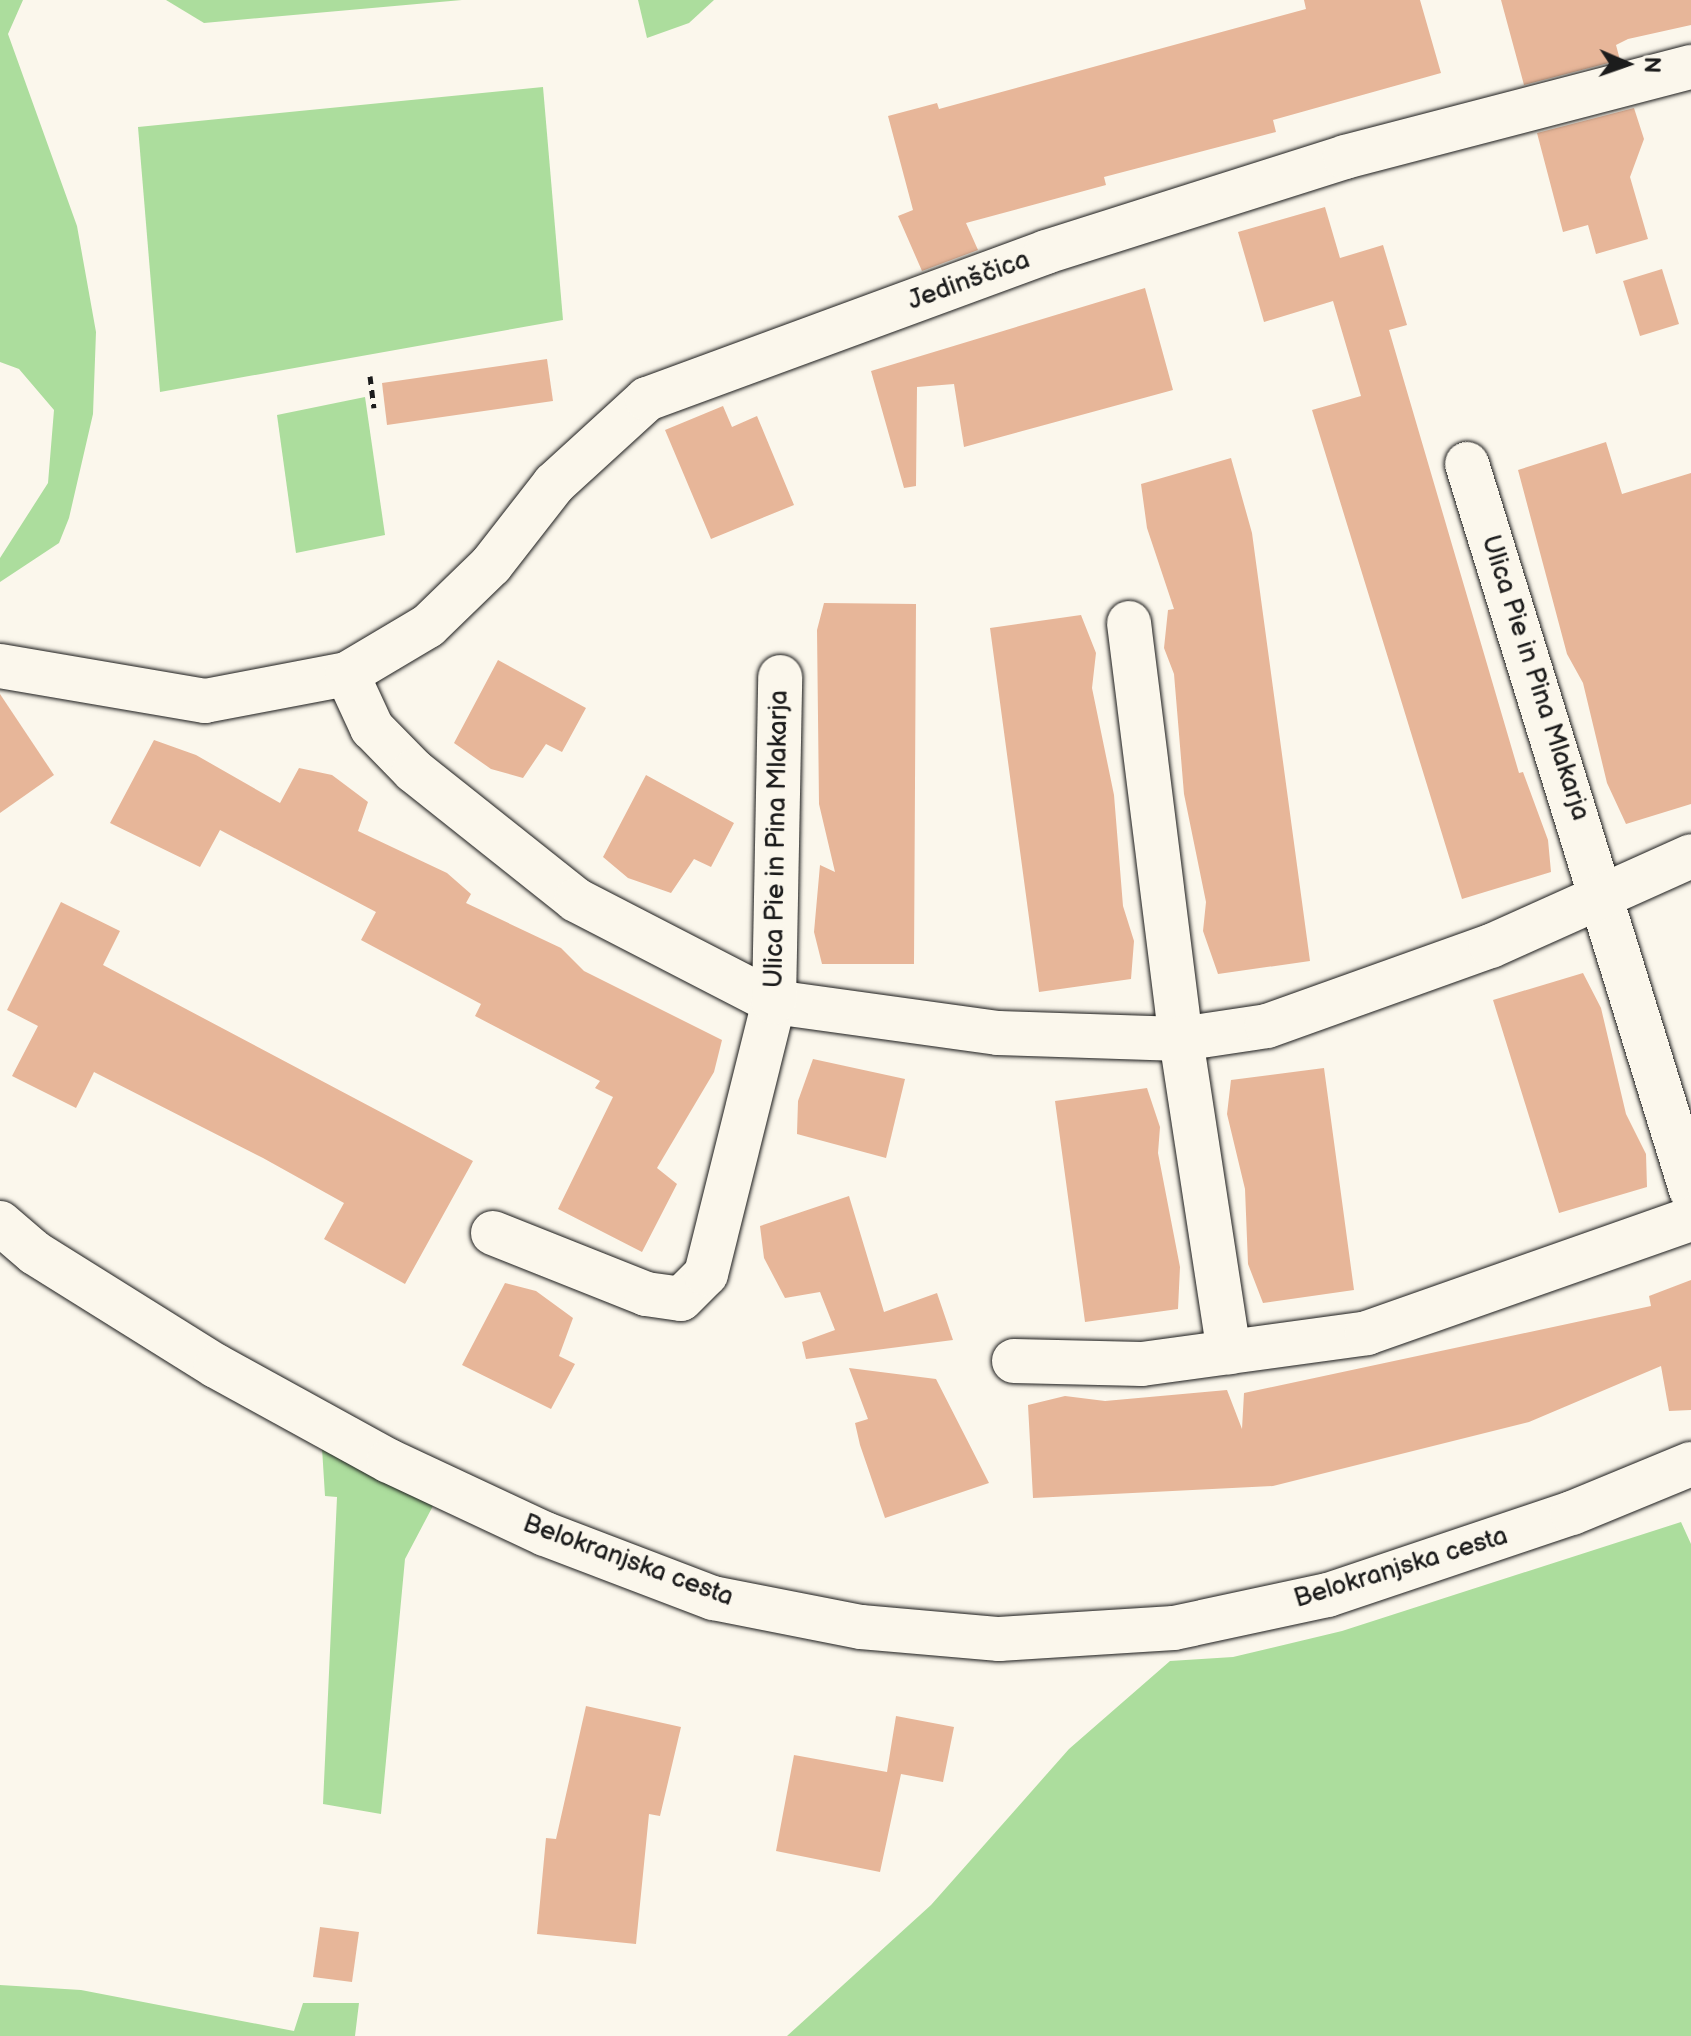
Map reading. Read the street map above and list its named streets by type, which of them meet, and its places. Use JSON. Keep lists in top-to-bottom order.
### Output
{
  "streets": {
    "street": ["Jedinščica", "Ulica Pie in Pina Mlakarja", "Belokranjska cesta"]
  },
  "crossings": [
    ["Jedinščica", "Ulica Pie in Pina Mlakarja"]
  ],
  "north": "right"
}
